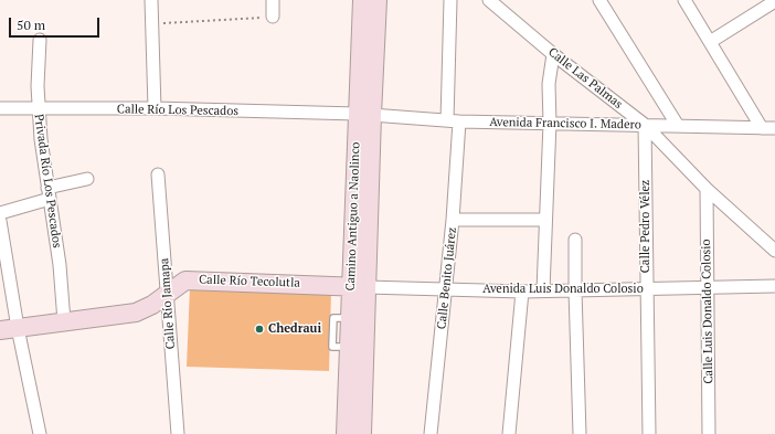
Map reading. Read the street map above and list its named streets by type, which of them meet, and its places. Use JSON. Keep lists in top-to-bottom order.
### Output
{
  "streets": {
    "main road": ["Camino Antiguo a Naolinco", "Calle Río Tecolutla"],
    "street": [
      "Calle Las Palmas",
      "Calle Río Los Pescados",
      "Avenida Francisco I. Madero",
      "Privada Río Los Pescados",
      "Calle Pedro Vélez",
      "Calle Benito Juárez",
      "Avenida Luis Donaldo Colosio",
      "Calle Río Jamapa",
      "Calle Luis Donaldo Colosio"
    ]
  },
  "crossings": [
    ["Calle Las Palmas", "Avenida Francisco I. Madero"],
    ["Calle Las Palmas", "Calle Pedro Vélez"],
    ["Calle Las Palmas", "Calle Luis Donaldo Colosio"],
    ["Calle Río Los Pescados", "Avenida Francisco I. Madero"],
    ["Calle Río Los Pescados", "Privada Río Los Pescados"],
    ["Calle Río Los Pescados", "Camino Antiguo a Naolinco"],
    ["Avenida Francisco I. Madero", "Camino Antiguo a Naolinco"],
    ["Avenida Francisco I. Madero", "Calle Pedro Vélez"],
    ["Avenida Francisco I. Madero", "Calle Benito Juárez"],
    ["Privada Río Los Pescados", "Calle Río Tecolutla"],
    ["Camino Antiguo a Naolinco", "Calle Río Tecolutla"],
    ["Camino Antiguo a Naolinco", "Avenida Luis Donaldo Colosio"],
    ["Calle Pedro Vélez", "Avenida Luis Donaldo Colosio"],
    ["Calle Benito Juárez", "Avenida Luis Donaldo Colosio"],
    ["Calle Río Tecolutla", "Avenida Luis Donaldo Colosio"],
    ["Calle Río Tecolutla", "Calle Río Jamapa"],
    ["Avenida Luis Donaldo Colosio", "Calle Luis Donaldo Colosio"]
  ],
  "places": ["Chedraui"],
  "scale_bar": "50 m"
}
